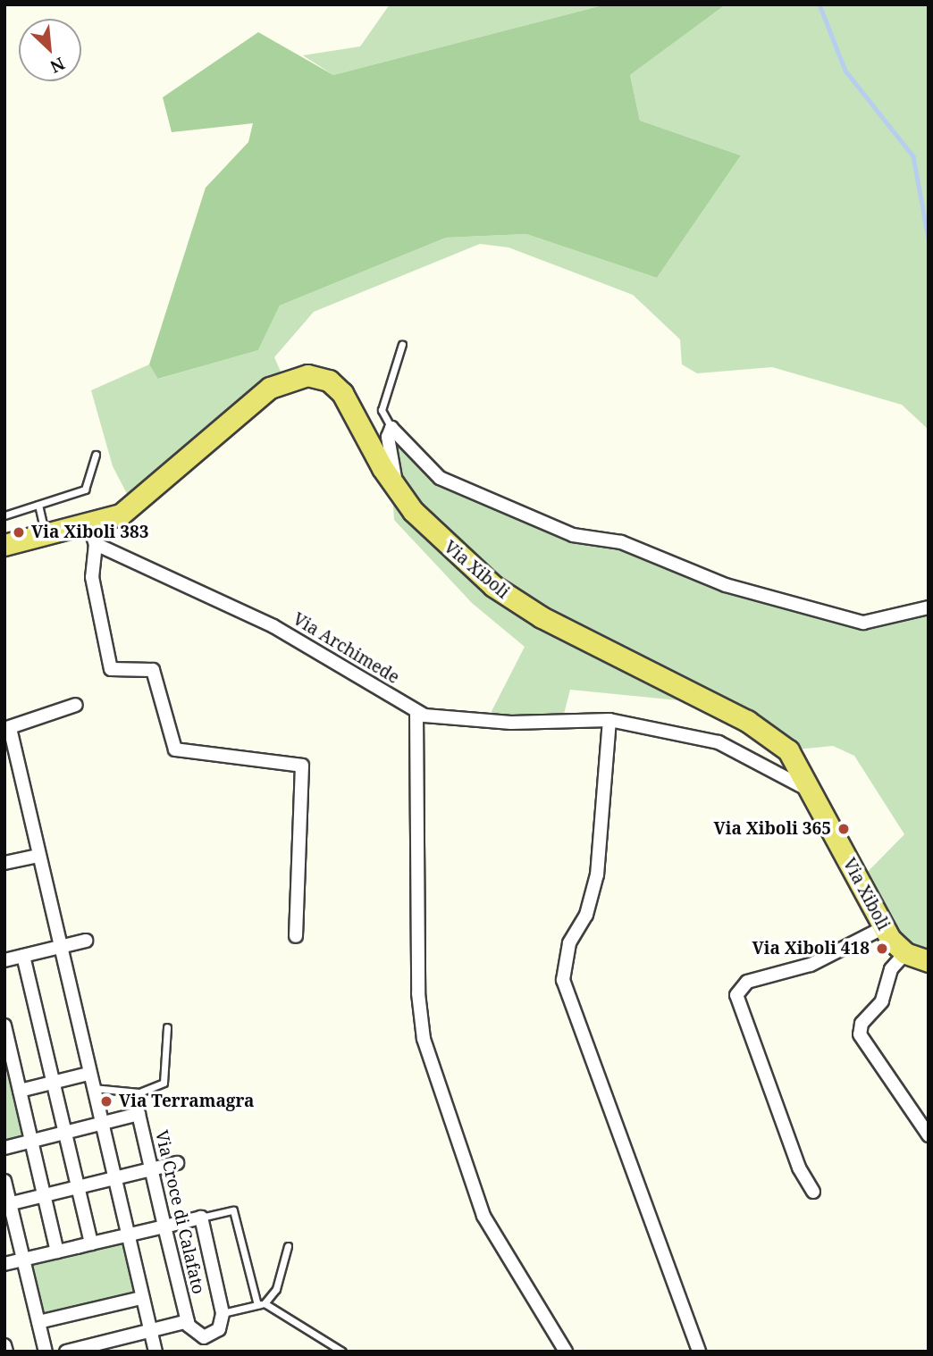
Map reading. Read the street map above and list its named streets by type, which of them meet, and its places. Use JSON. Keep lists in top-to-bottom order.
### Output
{
  "streets": {
    "main road": ["Via Xiboli"],
    "street": ["Via Archimede", "Via Croce di Calafato"]
  },
  "crossings": [
    ["Via Xiboli", "Via Archimede"]
  ],
  "places": [
    "Via Xiboli 383",
    "Via Xiboli 365",
    "Via Xiboli 418",
    "Via Terramagra"
  ],
  "north": "bottom right"
}
